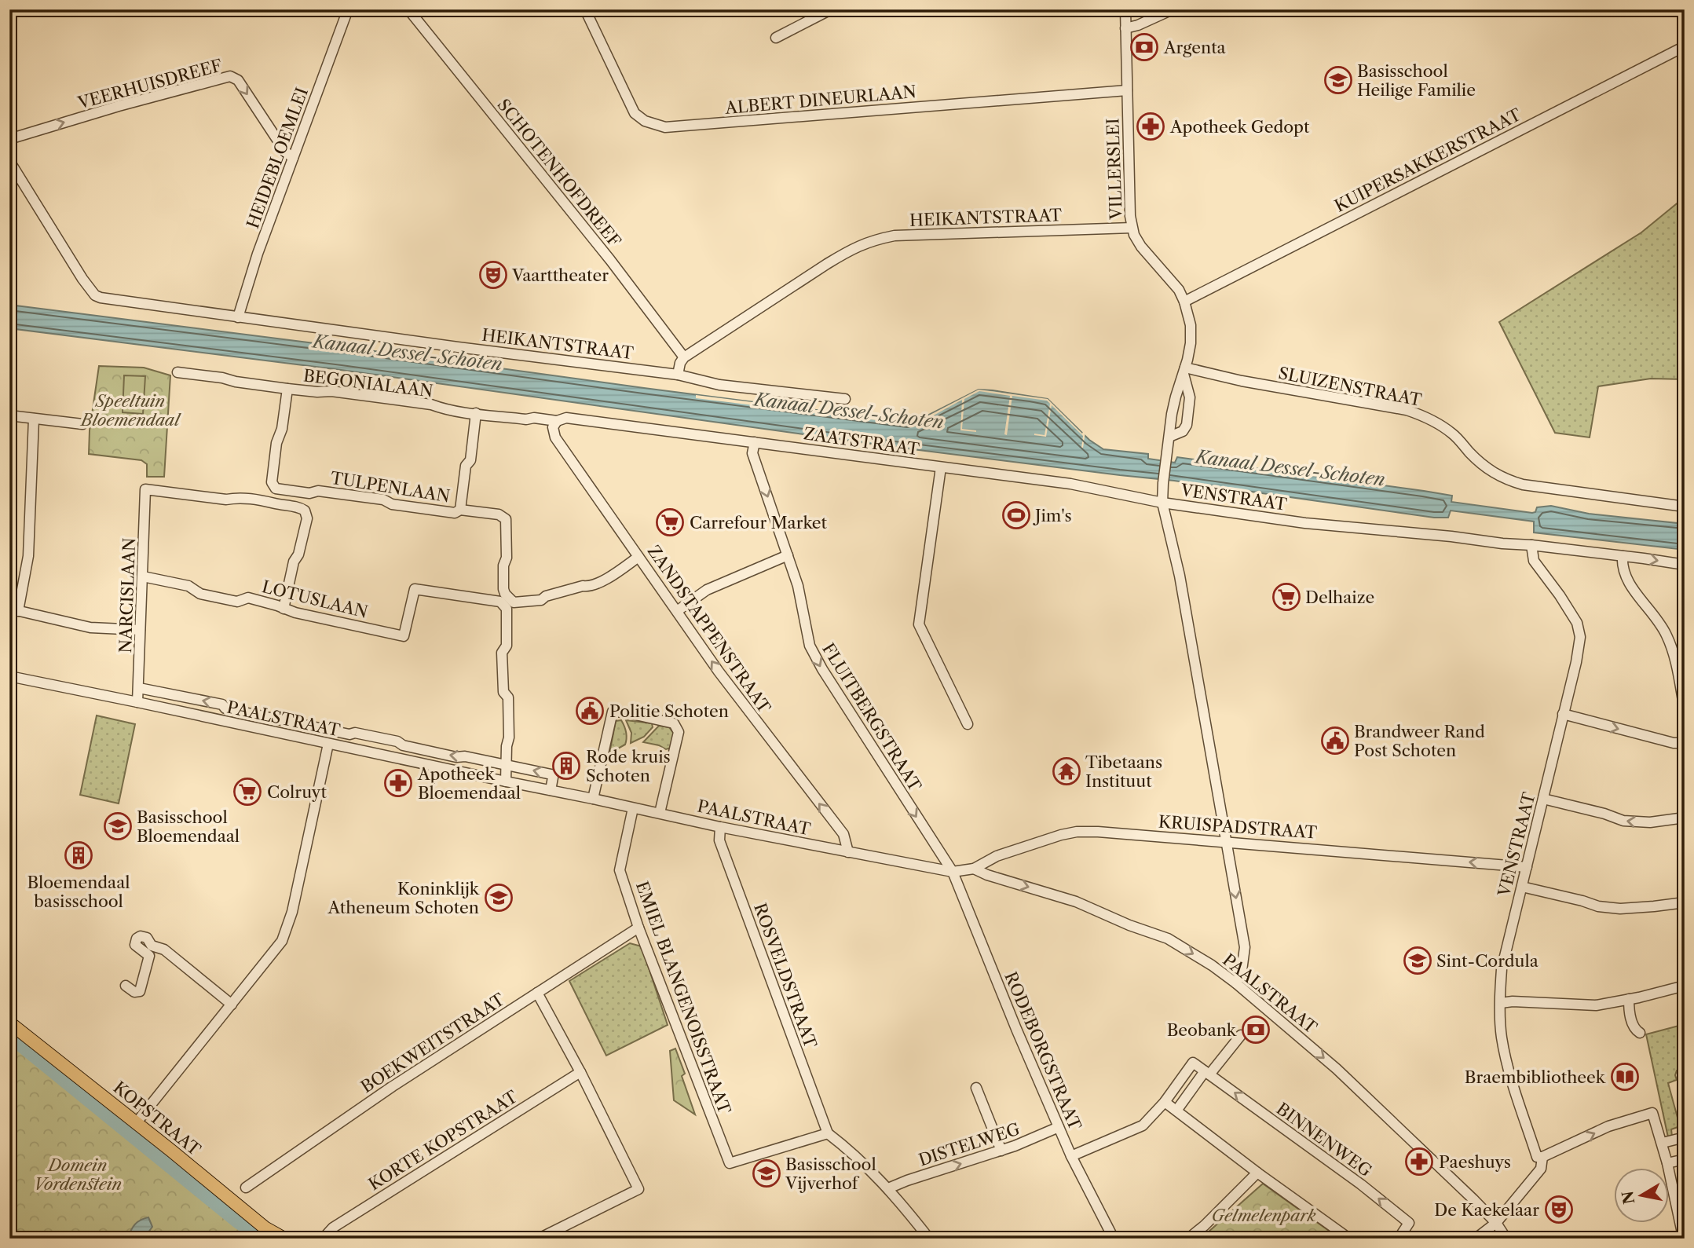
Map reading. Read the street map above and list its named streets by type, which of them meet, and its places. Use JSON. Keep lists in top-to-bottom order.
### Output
{
  "streets": {
    "main road": ["KOPSTRAAT"],
    "street": [
      "VEERHUISDREEF",
      "ALBERT DINEURLAAN",
      "HEIDEBLOEMLEI",
      "KUIPERSAKKERSTRAAT",
      "VILLERSLEI",
      "SCHOTENHOFDREEF",
      "HEIKANTSTRAAT",
      "BEGONIALAAN",
      "SLUIZENSTRAAT",
      "ZAATSTRAAT",
      "TULPENLAAN",
      "VENSTRAAT",
      "NARCISLAAN",
      "LOTUSLAAN",
      "ZANDSTAPPENSTRAAT",
      "FLUITBERGSTRAAT",
      "PAALSTRAAT",
      "KRUISPADSTRAAT",
      "ROSVELDSTRAAT",
      "EMIEL BLANGENOISSTRAAT",
      "BOEKWEITSTRAAT",
      "RODEBORGSTRAAT",
      "BINNENWEG",
      "KORTE KOPSTRAAT",
      "DISTELWEG"
    ]
  },
  "crossings": [
    ["VEERHUISDREEF", "HEIDEBLOEMLEI"],
    ["ALBERT DINEURLAAN", "VILLERSLEI"],
    ["HEIDEBLOEMLEI", "HEIKANTSTRAAT"],
    ["KUIPERSAKKERSTRAAT", "VILLERSLEI"],
    ["VILLERSLEI", "HEIKANTSTRAAT"],
    ["VILLERSLEI", "SLUIZENSTRAAT"],
    ["VILLERSLEI", "ZAATSTRAAT"],
    ["VILLERSLEI", "VENSTRAAT"],
    ["VILLERSLEI", "PAALSTRAAT"],
    ["VILLERSLEI", "KRUISPADSTRAAT"],
    ["SCHOTENHOFDREEF", "HEIKANTSTRAAT"],
    ["BEGONIALAAN", "ZAATSTRAAT"],
    ["BEGONIALAAN", "TULPENLAAN"],
    ["BEGONIALAAN", "ZANDSTAPPENSTRAAT"],
    ["ZAATSTRAAT", "VENSTRAAT"],
    ["ZAATSTRAAT", "ZANDSTAPPENSTRAAT"],
    ["ZAATSTRAAT", "FLUITBERGSTRAAT"],
    ["TULPENLAAN", "ZANDSTAPPENSTRAAT"],
    ["VENSTRAAT", "KRUISPADSTRAAT"],
    ["NARCISLAAN", "LOTUSLAAN"],
    ["NARCISLAAN", "PAALSTRAAT"],
    ["LOTUSLAAN", "PAALSTRAAT"],
    ["ZANDSTAPPENSTRAAT", "PAALSTRAAT"],
    ["FLUITBERGSTRAAT", "PAALSTRAAT"],
    ["FLUITBERGSTRAAT", "KRUISPADSTRAAT"],
    ["FLUITBERGSTRAAT", "RODEBORGSTRAAT"],
    ["PAALSTRAAT", "KRUISPADSTRAAT"],
    ["PAALSTRAAT", "ROSVELDSTRAAT"],
    ["PAALSTRAAT", "EMIEL BLANGENOISSTRAAT"],
    ["PAALSTRAAT", "RODEBORGSTRAAT"],
    ["KRUISPADSTRAAT", "RODEBORGSTRAAT"],
    ["ROSVELDSTRAAT", "EMIEL BLANGENOISSTRAAT"],
    ["EMIEL BLANGENOISSTRAAT", "BOEKWEITSTRAAT"],
    ["RODEBORGSTRAAT", "DISTELWEG"]
  ],
  "one_way": [
    "VEERHUISDREEF",
    "ZANDSTAPPENSTRAAT",
    "FLUITBERGSTRAAT",
    "KRUISPADSTRAAT",
    "DISTELWEG"
  ],
  "water": ["Kanaal Dessel-Schoten"],
  "parks": ["Speeltuin Bloemendaal", "Domein Vordenstein", "Gelmelenpark"],
  "places": {
    "bank": ["Argenta", "Beobank"],
    "school or university": [
      "Basisschool Heilige Familie",
      "Basisschool Bloemendaal",
      "Koninklijk Atheneum Schoten",
      "Sint-Cordula",
      "Basisschool Vijverhof"
    ],
    "pharmacy": ["Apotheek Gedopt", "Apotheek Bloemendaal", "Paeshuys"],
    "theatre": ["Vaarttheater", "De Kaekelaar"],
    "sports": ["Jim's"],
    "supermarket": ["Carrefour Market", "Delhaize", "Colruyt"],
    "public building": ["Politie Schoten", "Brandweer Rand Post Schoten"],
    "building": ["Rode kruis Schoten", "Bloemendaal basisschool"],
    "temple": ["Tibetaans Instituut"],
    "library": ["Braembibliotheek"]
  },
  "north": "left"
}
